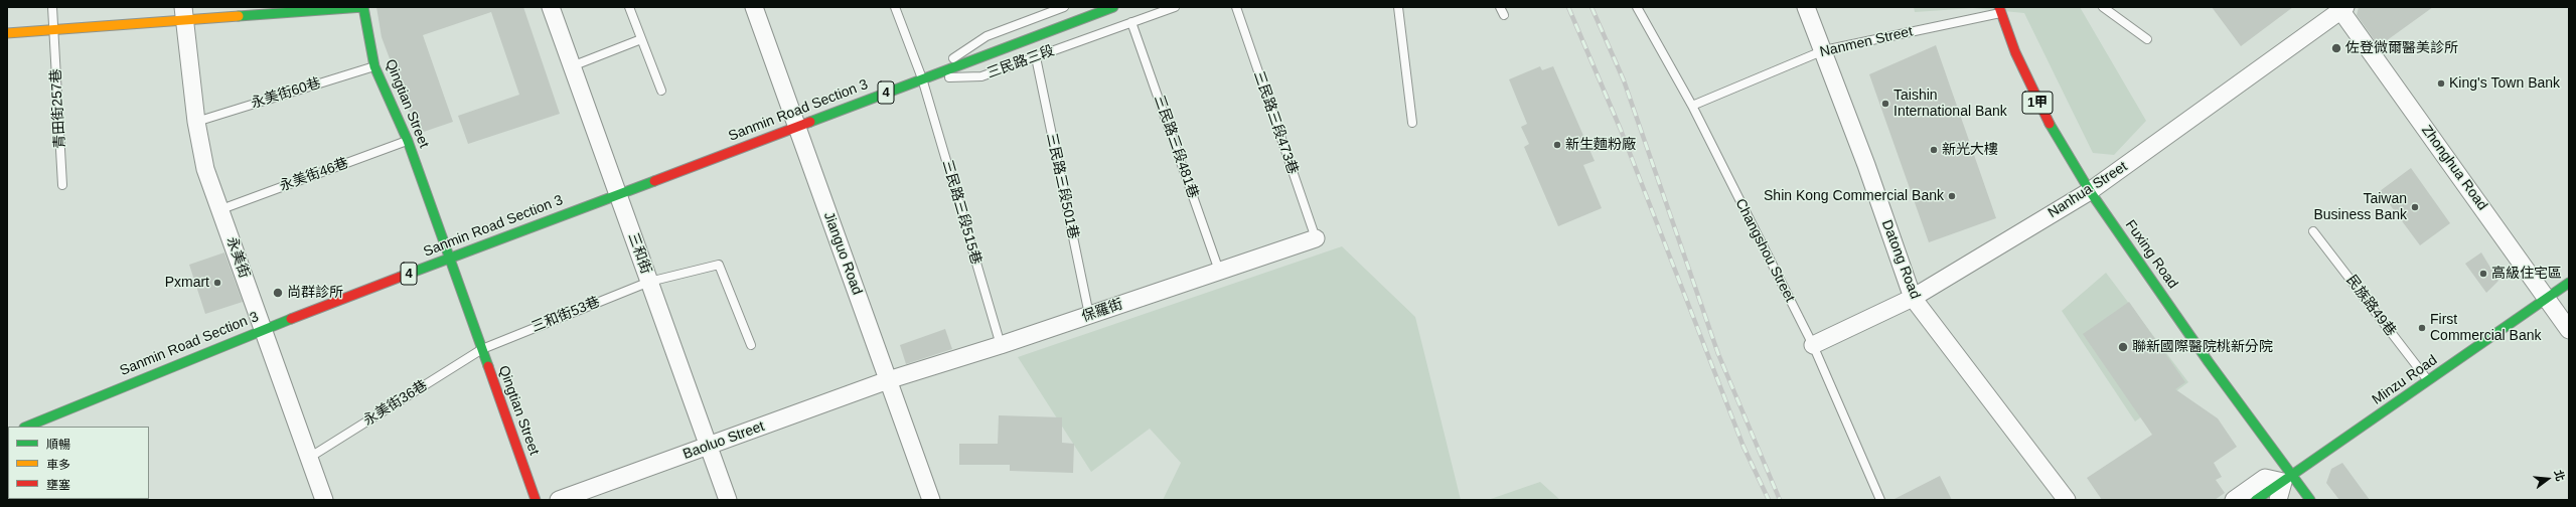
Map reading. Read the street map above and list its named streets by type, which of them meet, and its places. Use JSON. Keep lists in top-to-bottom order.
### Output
{
  "streets": {
    "main road": [
      "4",
      "1甲",
      "Qingtian Street",
      "Sanmin Road Section 3",
      "Fuxing Road",
      "Minzu Road"
    ],
    "street": [
      "Zhonghua Road",
      "Nanhua Street",
      "三和街",
      "Jianguo Road",
      "永美街",
      "Datong Road",
      "保羅街",
      "Baoluo Street"
    ],
    "lane": [
      "Nanmen Street",
      "三民路三段",
      "永美街60巷",
      "青田街257巷",
      "三民路三段473巷",
      "三民路三段481巷",
      "永美街46巷",
      "三民路三段501巷",
      "三民路三段515巷",
      "Changshou Street",
      "民族路49巷",
      "三和街53巷",
      "永美街36巷"
    ]
  },
  "crossings": [
    ["Nanmen Street", "Changshou Street"],
    ["Nanmen Street", "Fuxing Road"],
    ["Nanmen Street", "Datong Road"],
    ["三民路三段", "Sanmin Road Section 3"],
    ["三民路三段", "三民路三段481巷"],
    ["三民路三段", "三民路三段501巷"],
    ["三民路三段", "三民路三段515巷"],
    ["永美街60巷", "Qingtian Street"],
    ["永美街60巷", "永美街"],
    ["Qingtian Street", "青田街257巷"],
    ["Qingtian Street", "Sanmin Road Section 3"],
    ["Qingtian Street", "永美街46巷"],
    ["Qingtian Street", "永美街"],
    ["Qingtian Street", "三和街53巷"],
    ["Qingtian Street", "永美街36巷"],
    ["Sanmin Road Section 3", "三民路三段515巷"],
    ["Sanmin Road Section 3", "三和街"],
    ["Sanmin Road Section 3", "Jianguo Road"],
    ["Sanmin Road Section 3", "永美街"],
    ["三民路三段473巷", "保羅街"],
    ["三民路三段481巷", "保羅街"],
    ["Zhonghua Road", "Nanhua Street"],
    ["Zhonghua Road", "Minzu Road"],
    ["永美街46巷", "永美街"],
    ["三民路三段501巷", "保羅街"],
    ["Nanhua Street", "Changshou Street"],
    ["Nanhua Street", "Fuxing Road"],
    ["Nanhua Street", "Datong Road"],
    ["三民路三段515巷", "保羅街"],
    ["三和街", "三和街53巷"],
    ["三和街", "Baoluo Street"],
    ["Jianguo Road", "保羅街"],
    ["Jianguo Road", "Baoluo Street"],
    ["Fuxing Road", "Minzu Road"],
    ["永美街", "永美街36巷"],
    ["民族路49巷", "Minzu Road"],
    ["保羅街", "Baoluo Street"],
    ["三和街53巷", "永美街36巷"]
  ],
  "places": [
    "佐登微爾醫美診所",
    "King's Town Bank",
    "Taishin International Bank",
    "新生麵粉廠",
    "新光大樓",
    "Shin Kong Commercial Bank",
    "Taiwan Business Bank",
    "高級住宅區",
    "Pxmart",
    "尚群診所",
    "First Commercial Bank",
    "聯新國際醫院桃新分院"
  ],
  "legend": ["順暢", "車多", "壅塞"],
  "north": "right"
}
